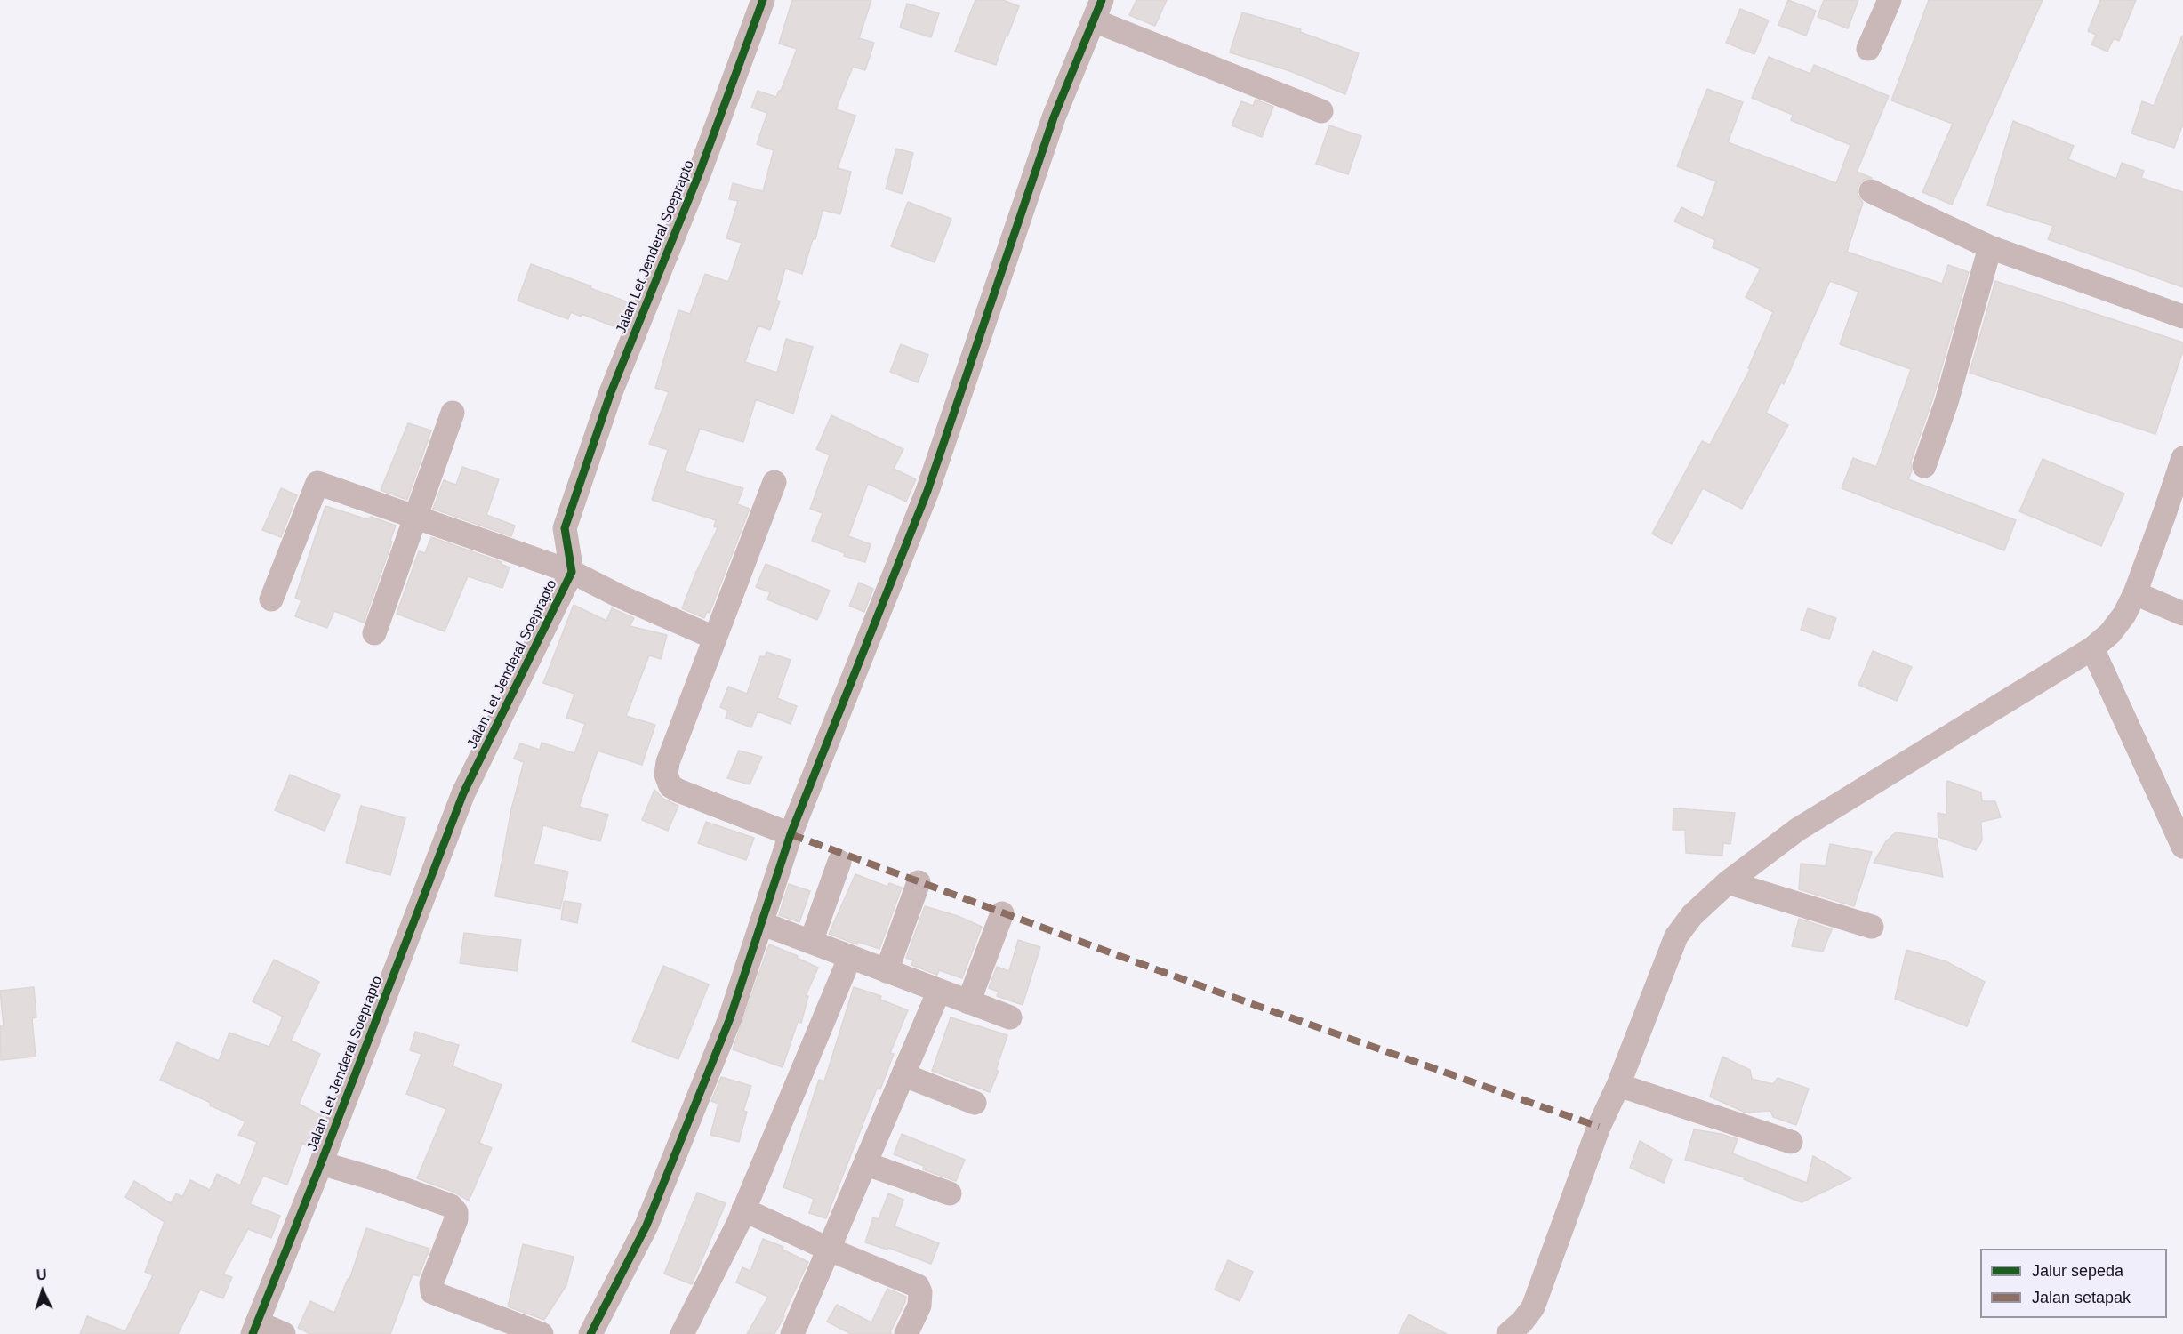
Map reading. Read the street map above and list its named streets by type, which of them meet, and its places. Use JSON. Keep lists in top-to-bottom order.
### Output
{
  "streets": {
    "street": ["Jalan Let Jenderal Soeprapto"]
  },
  "legend": ["Jalur sepeda", "Jalan setapak"],
  "north": "top"
}
